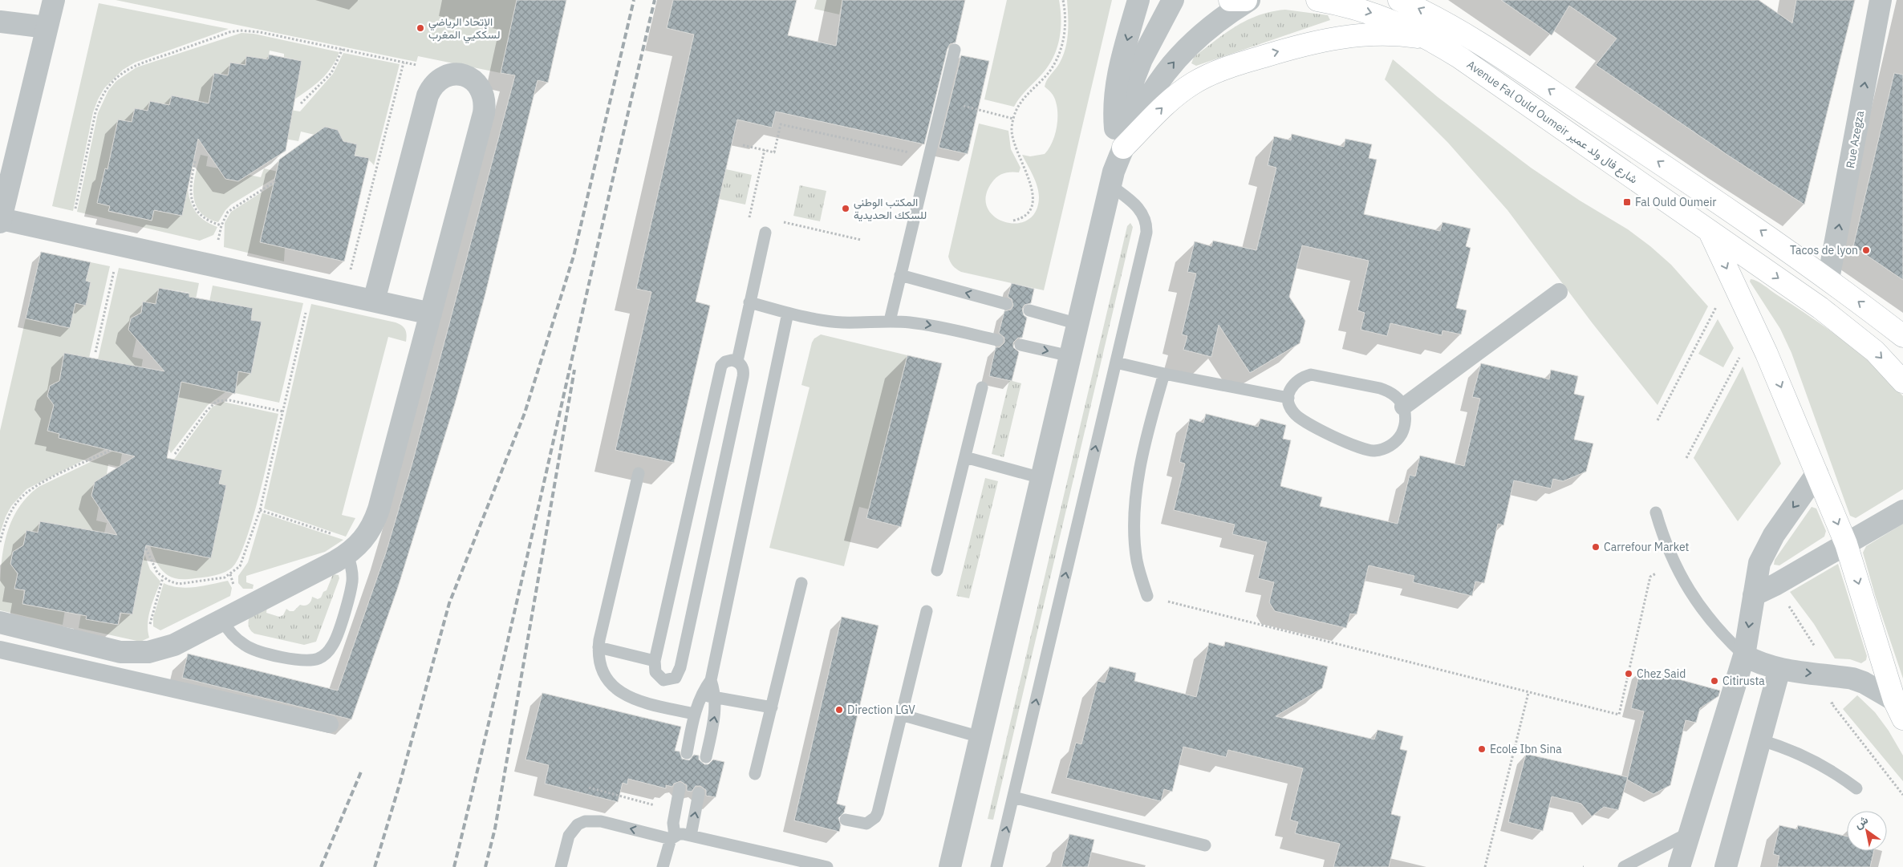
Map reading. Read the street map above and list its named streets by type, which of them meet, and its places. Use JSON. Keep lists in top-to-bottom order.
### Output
{
  "streets": {
    "main road": ["Avenue Fal Ould Oumeir شارع فال ولد عمير"],
    "street": ["Rue Azegza"]
  },
  "crossings": [
    ["Avenue Fal Ould Oumeir شارع فال ولد عمير", "Rue Azegza"]
  ],
  "one_way": ["Rue Azegza"],
  "places": {
    "other": [
      "الإتحاد الرياضي لسككيي المغرب",
      "المكتب الوطني للسكك الحديدية",
      "Tacos de lyon",
      "Carrefour Market",
      "Chez Said",
      "Citirusta",
      "Direction LGV",
      "Ecole Ibn Sina"
    ],
    "transit": ["Fal Ould Oumeir"]
  },
  "north": "top left"
}
